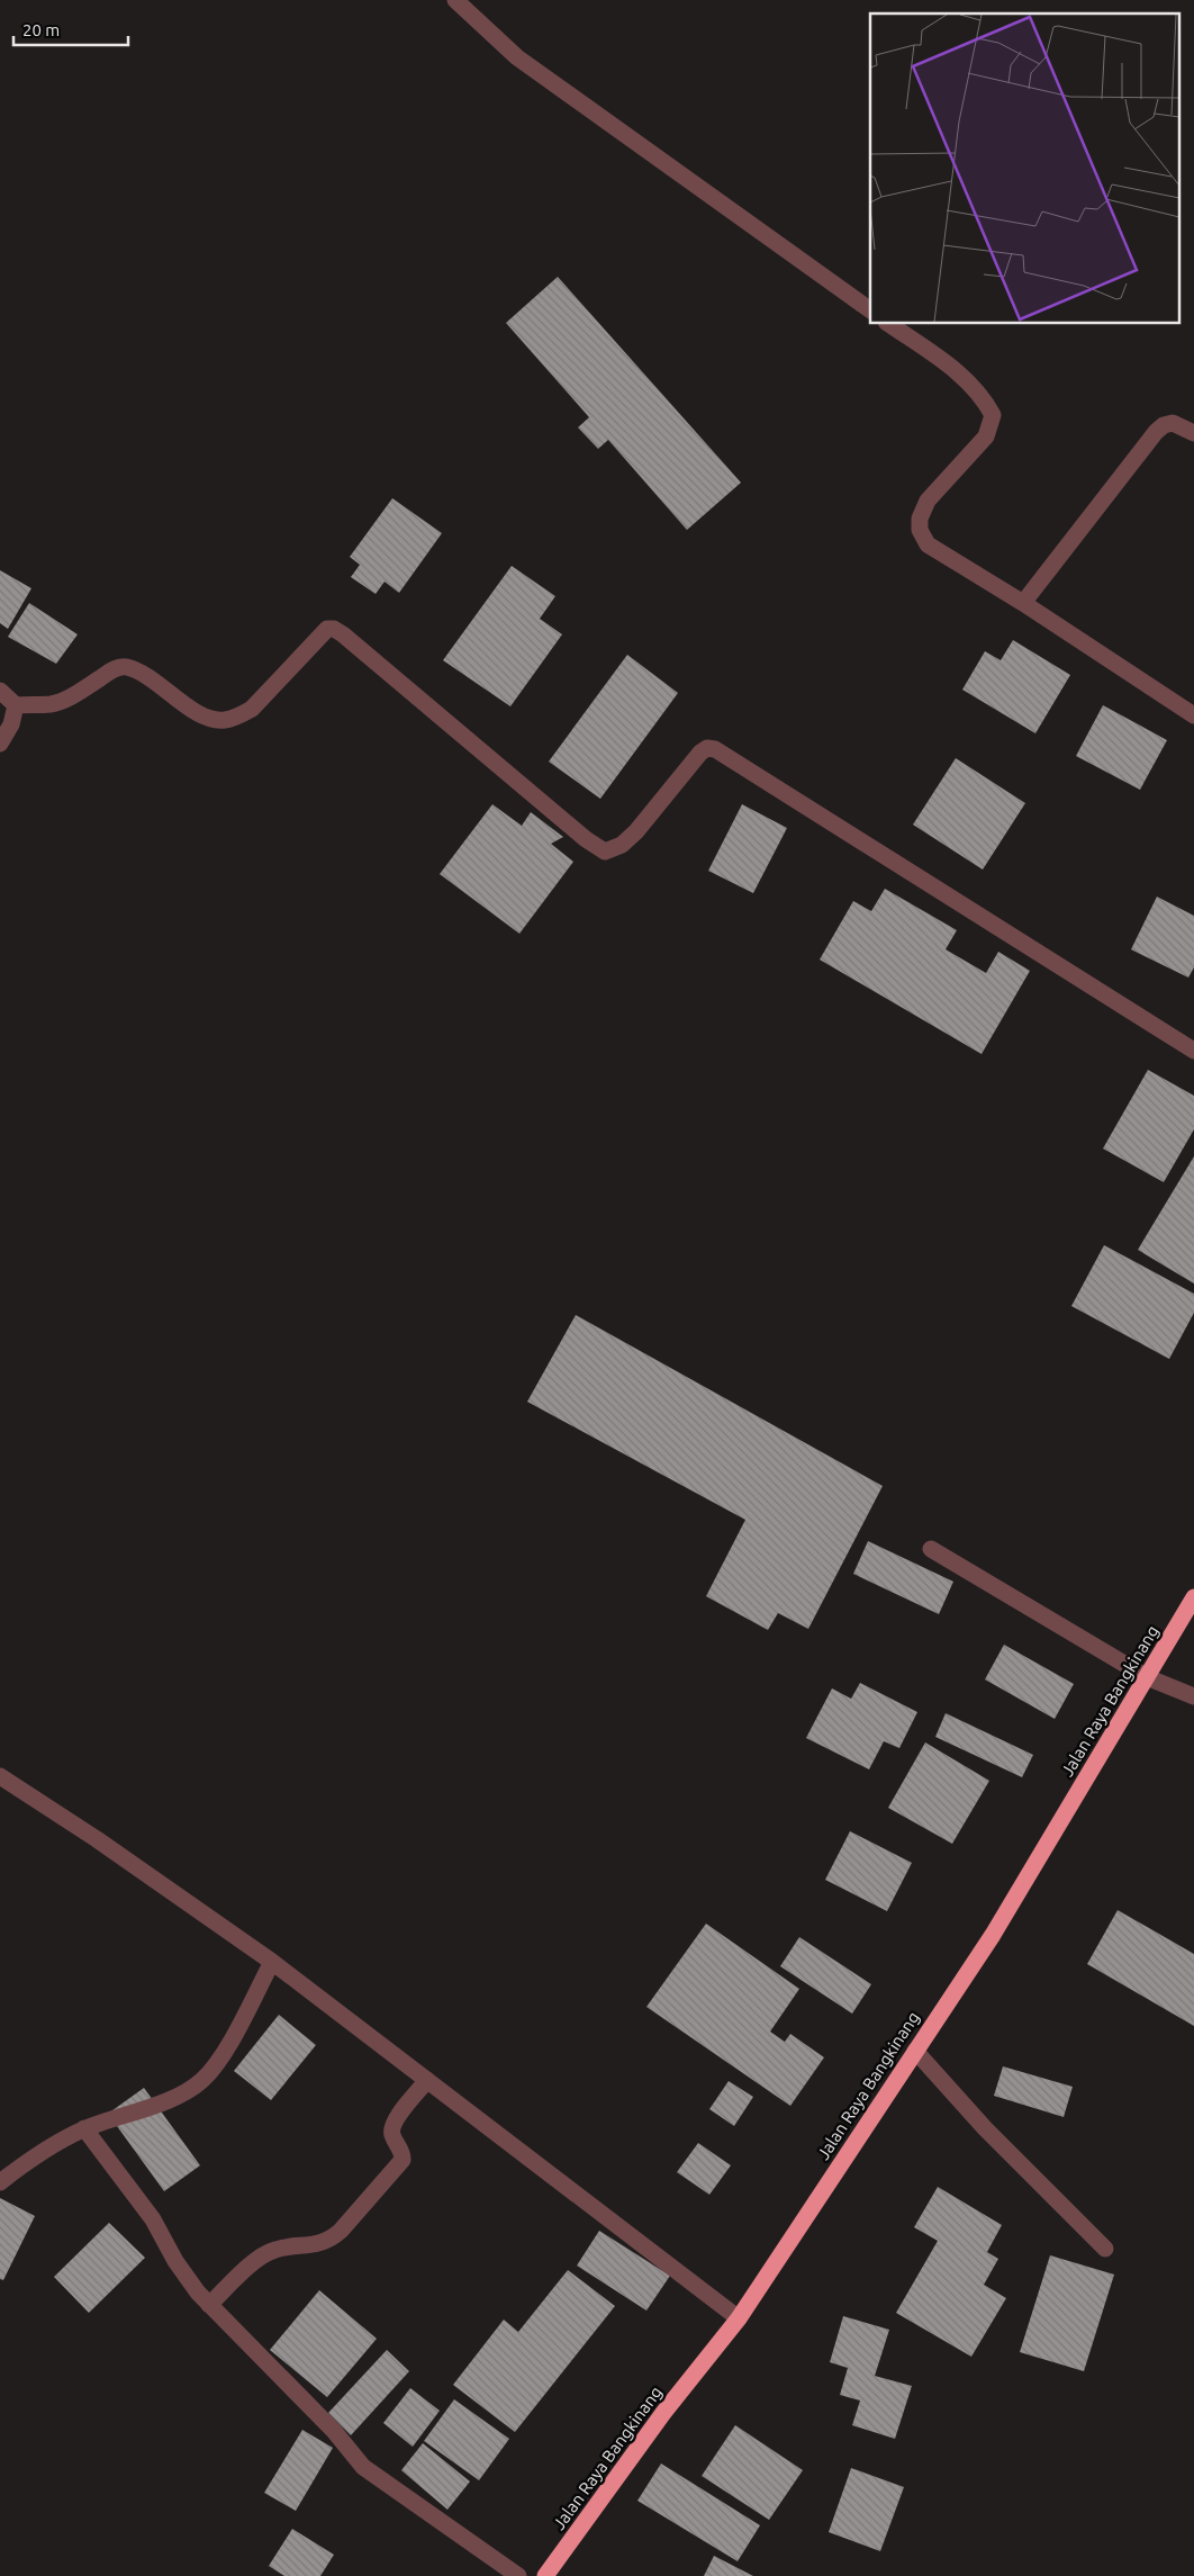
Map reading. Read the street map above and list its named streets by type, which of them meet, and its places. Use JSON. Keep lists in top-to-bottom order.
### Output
{
  "streets": {
    "highway": ["Jalan Raya Bangkinang"]
  },
  "scale_bar": "20 m"
}
